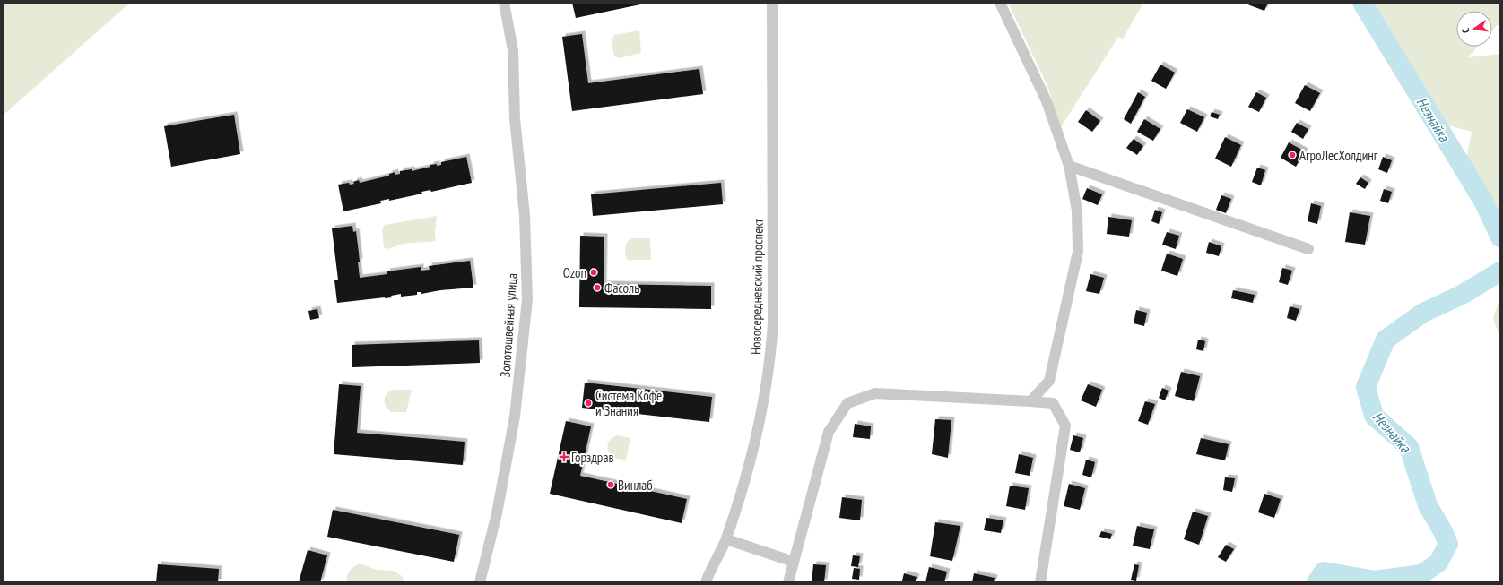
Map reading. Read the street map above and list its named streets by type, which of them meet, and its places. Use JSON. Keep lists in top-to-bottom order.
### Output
{
  "streets": {
    "street": ["Новосередневский проспект", "Золотошвейная улица"]
  },
  "water": ["Незнайка"],
  "places": {
    "other": [
      "АгроЛесХолдинг",
      "Ozon",
      "Фасоль",
      "Система Кофе и Знания",
      "Винлаб"
    ],
    "health": ["Горздрав"]
  },
  "north": "left"
}
